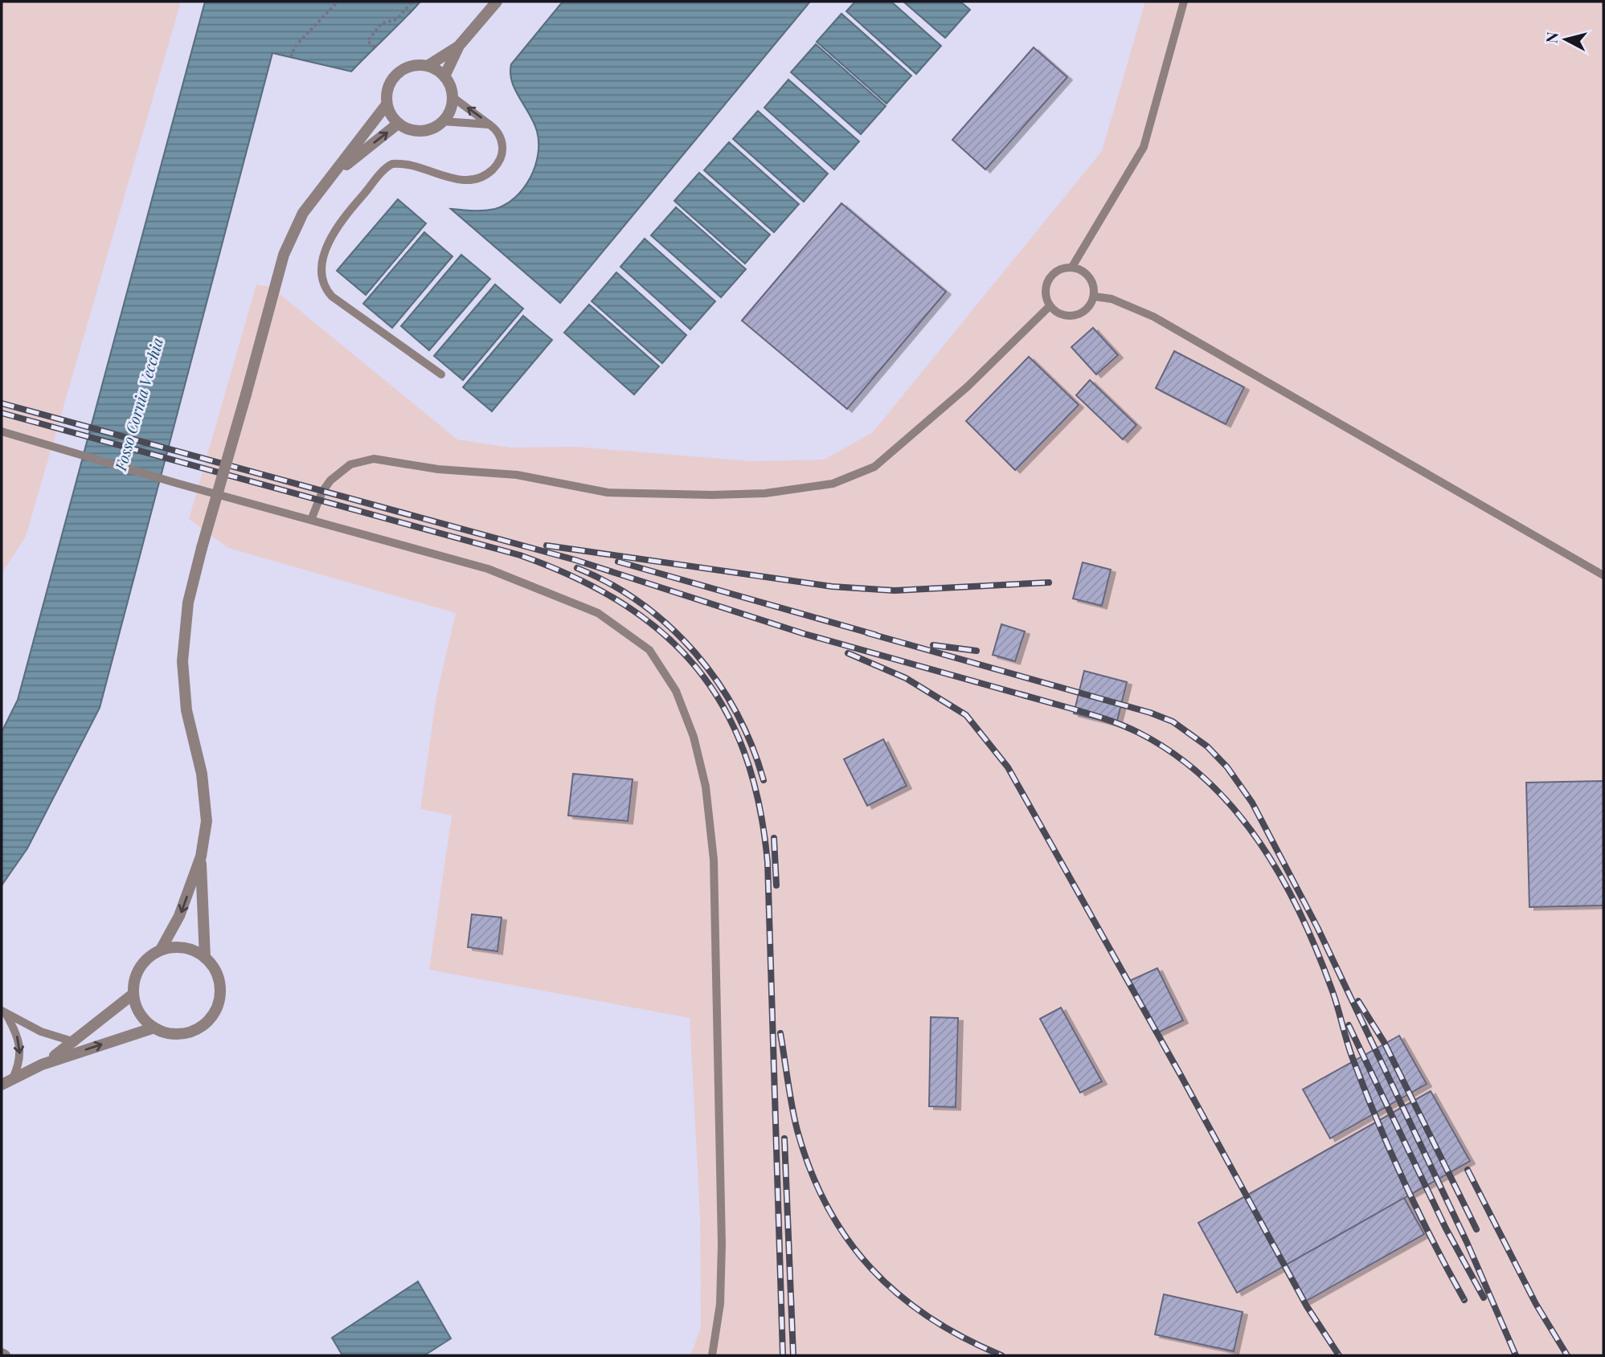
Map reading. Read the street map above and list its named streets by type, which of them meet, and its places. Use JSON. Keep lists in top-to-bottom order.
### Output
{
  "water": ["Fosso Cornia Vecchia"],
  "north": "left"
}
